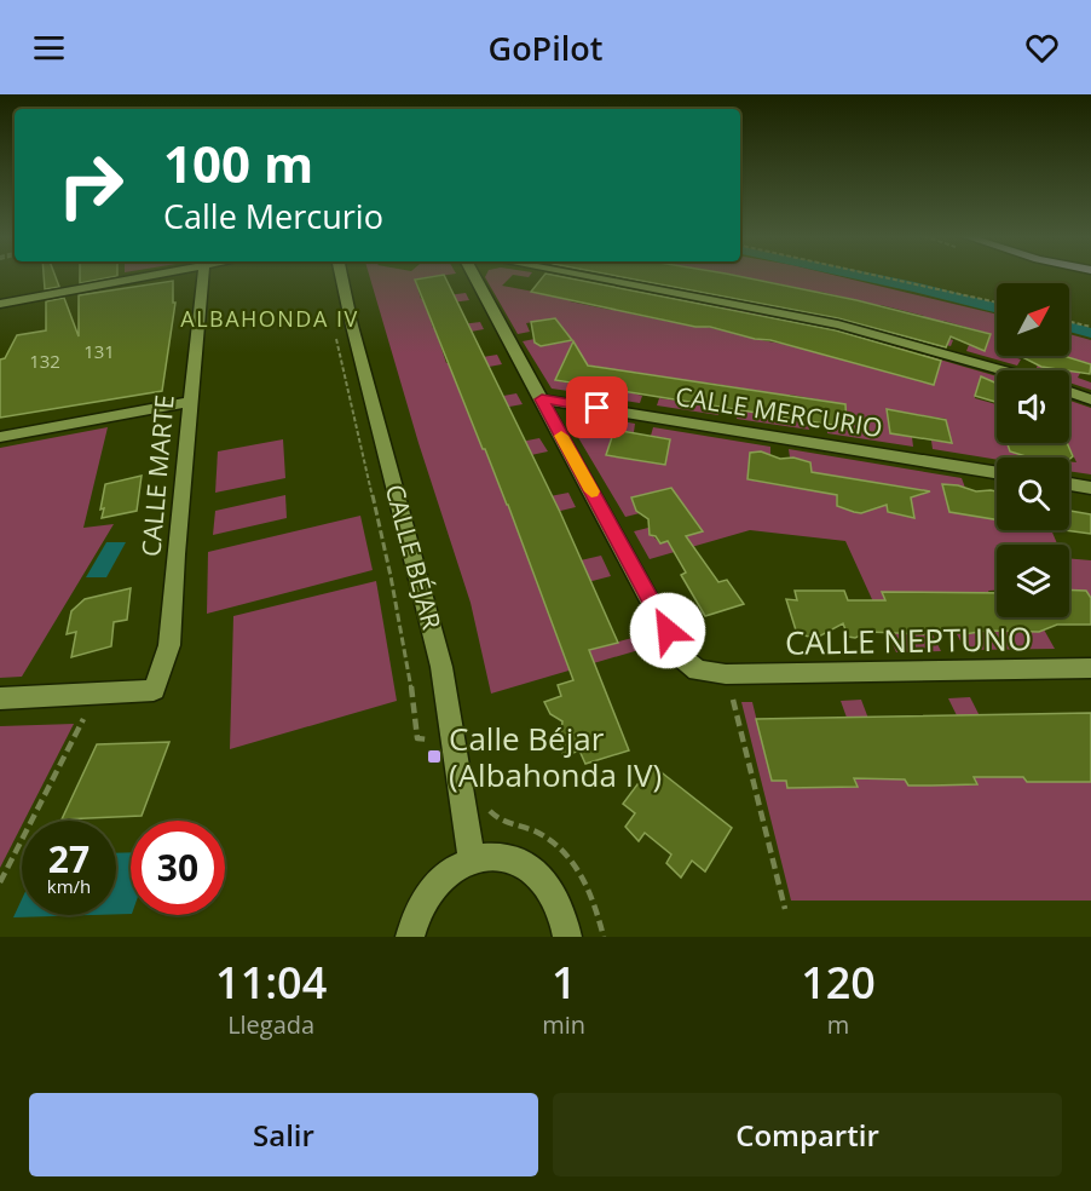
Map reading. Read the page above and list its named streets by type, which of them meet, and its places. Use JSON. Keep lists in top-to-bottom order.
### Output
{
  "streets": {
    "street": [
      "CALLE MERCURIO",
      "CALLE MARTE",
      "CALLE BÉJAR",
      "CALLE NEPTUNO"
    ]
  },
  "crossings": [
    ["CALLE MERCURIO", "CALLE NEPTUNO"]
  ],
  "districts": ["ALBAHONDA IV"],
  "places": {
    "transit": ["Calle Béjar (Albahonda IV)"]
  },
  "house_numbers": ["131", "132"],
  "north": "top right",
  "page": {
    "header": "GoPilot",
    "turn": ["100 m", "Calle Mercurio"],
    "speed": "27 km/h",
    "limit": "30",
    "eta": [
      "11:04",
      "Llegada",
      "1",
      "min",
      "120",
      "m"
    ],
    "buttons": ["Salir", "Compartir"]
  }
}
